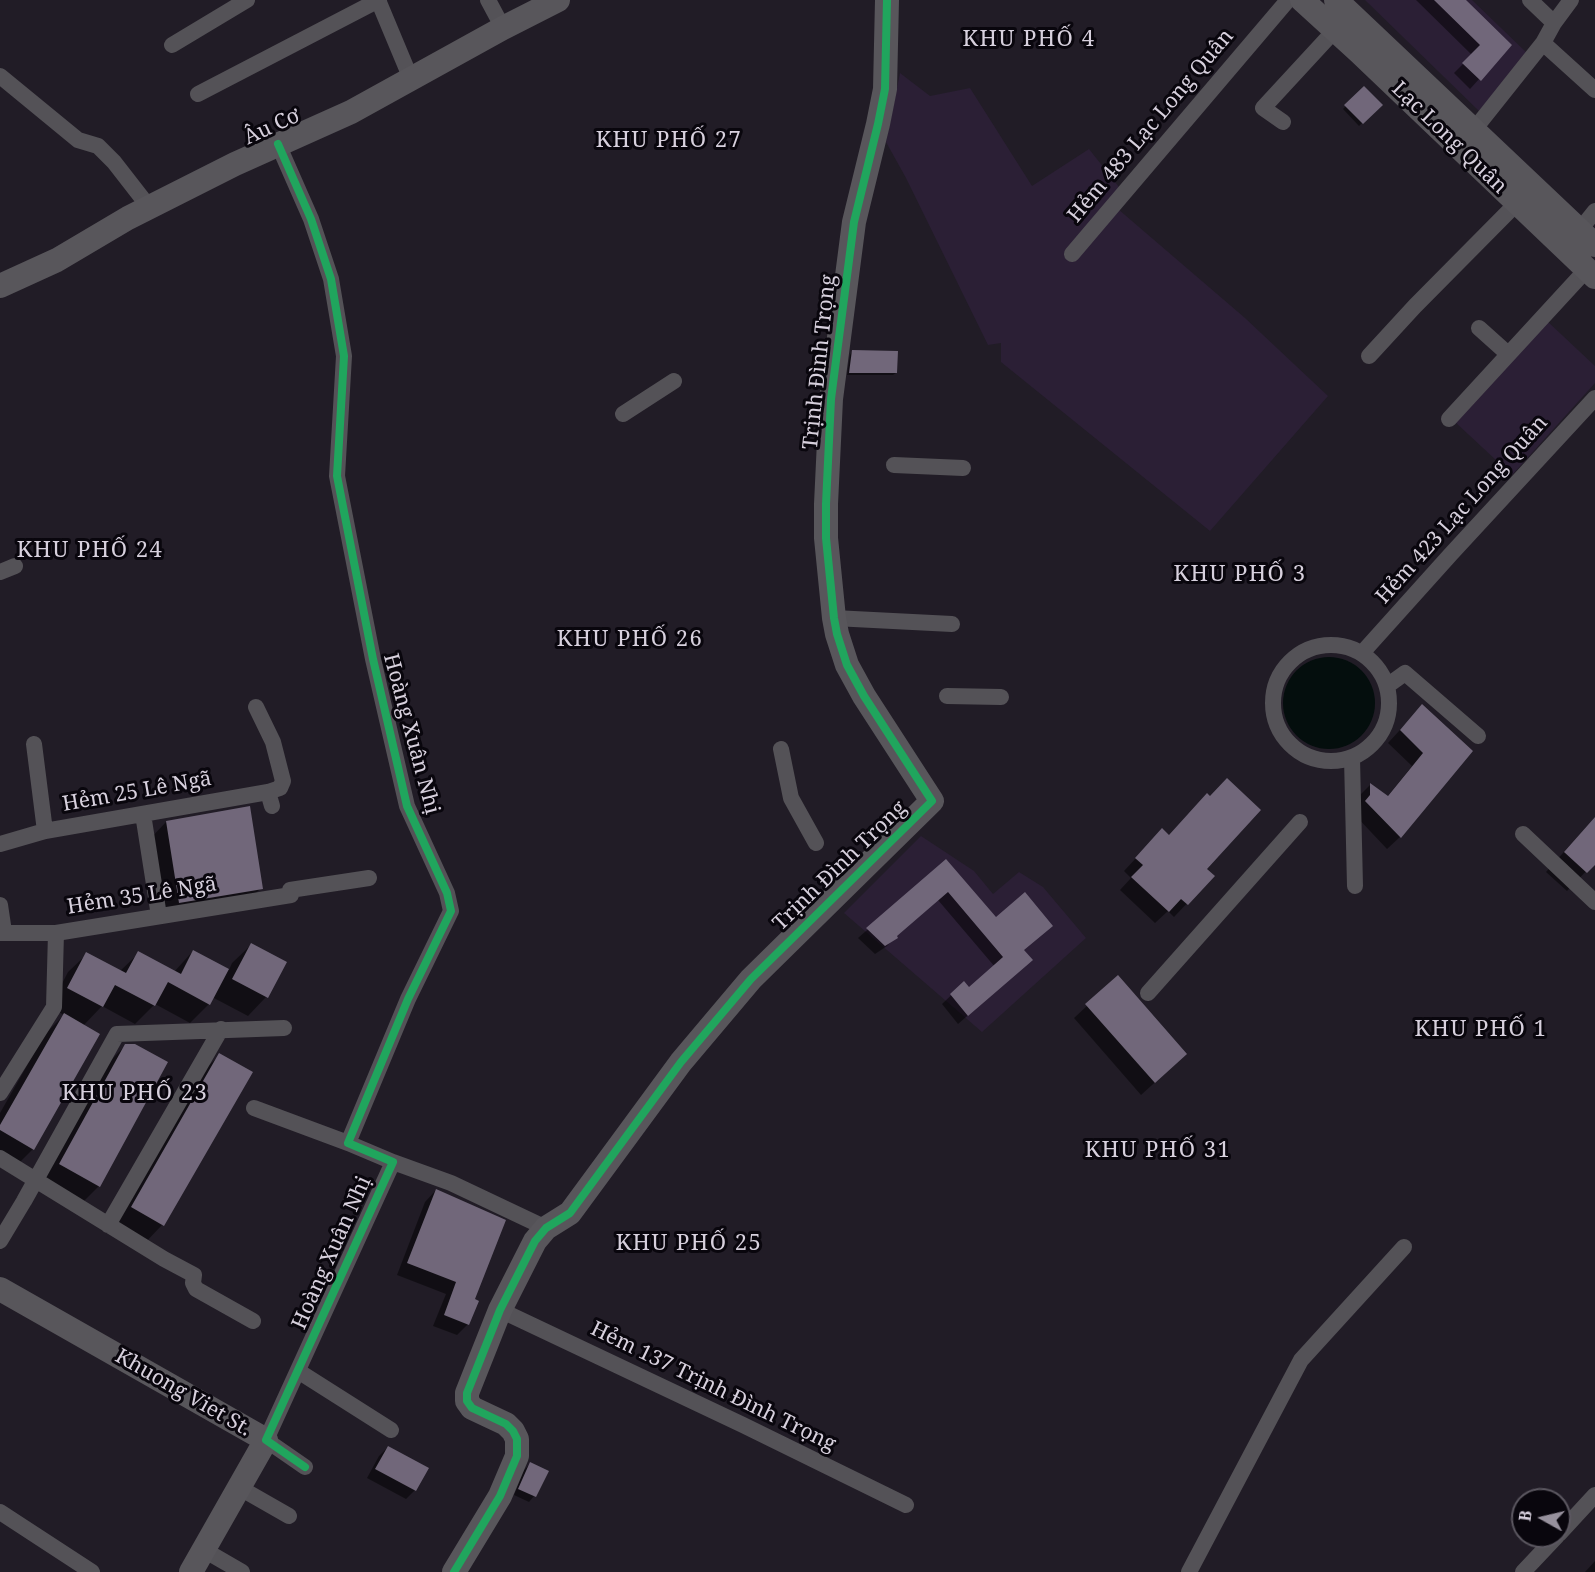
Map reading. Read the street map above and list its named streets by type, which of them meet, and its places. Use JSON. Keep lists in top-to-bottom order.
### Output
{
  "streets": {
    "street": [
      "Hẻm 483 Lạc Long Quân",
      "Âu Cơ",
      "Lạc Long Quân",
      "Trịnh Đình Trọng",
      "Hẻm 423 Lạc Long Quân",
      "Hoàng Xuân Nhị",
      "Hẻm 25 Lê Ngã",
      "Hẻm 35 Lê Ngã",
      "Hẻm 137 Trịnh Đình Trọng",
      "Khuong Viet St."
    ]
  },
  "crossings": [
    ["Âu Cơ", "Hoàng Xuân Nhị"],
    ["Trịnh Đình Trọng", "Hẻm 137 Trịnh Đình Trọng"],
    ["Hoàng Xuân Nhị", "Khuong Viet St."]
  ],
  "districts": [
    "KHU PHỐ 4",
    "KHU PHỐ 27",
    "KHU PHỐ 24",
    "KHU PHỐ 3",
    "KHU PHỐ 26",
    "KHU PHỐ 1",
    "KHU PHỐ 23",
    "KHU PHỐ 31",
    "KHU PHỐ 25"
  ],
  "north": "left"
}
